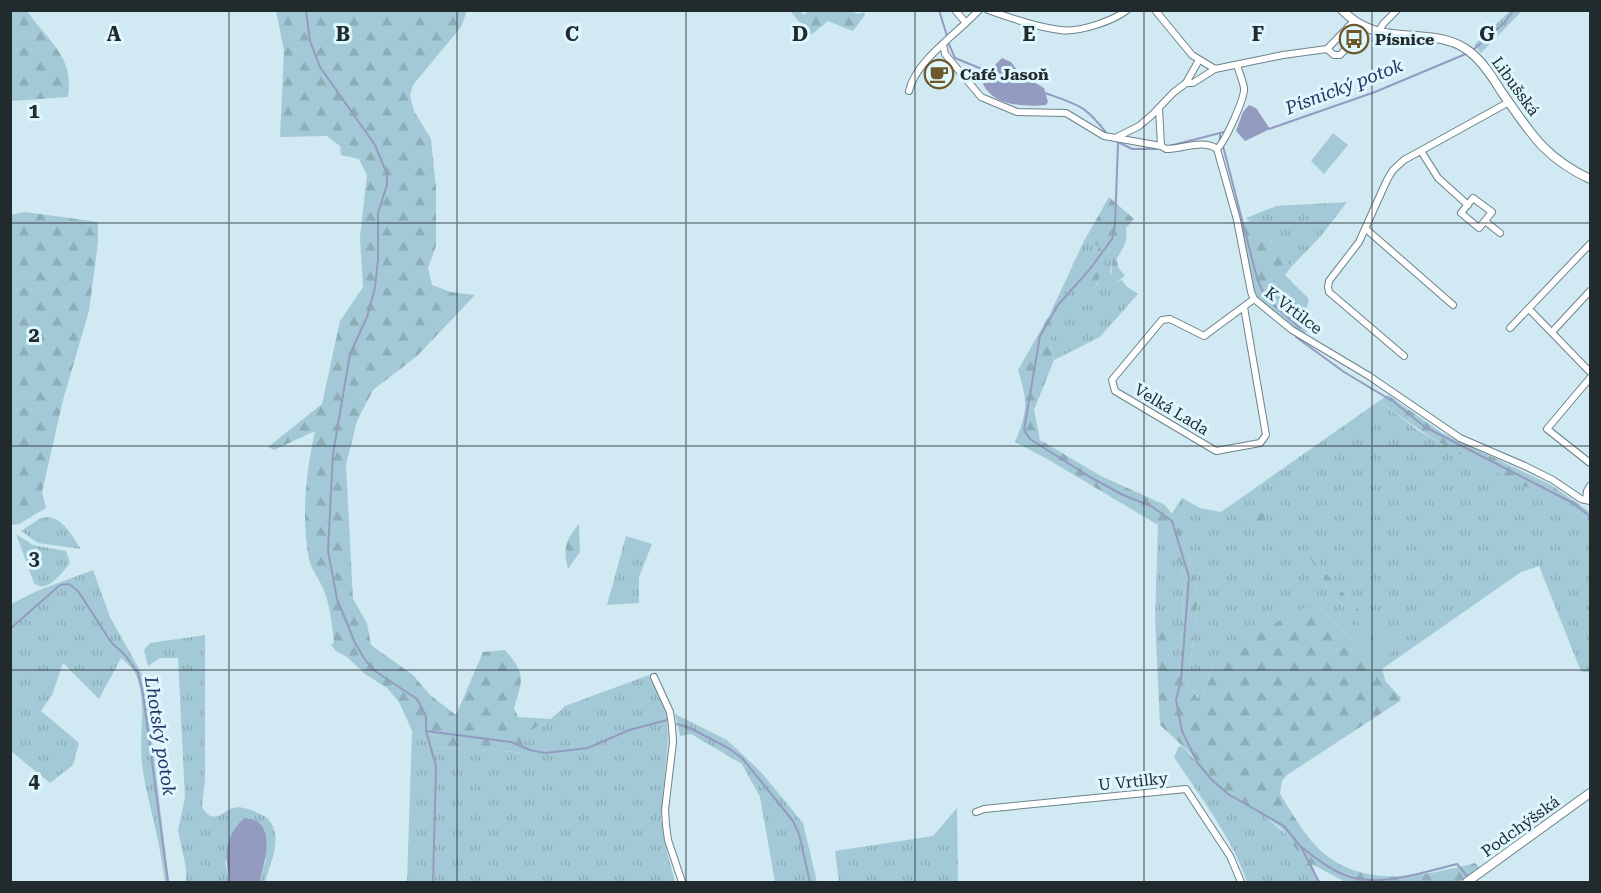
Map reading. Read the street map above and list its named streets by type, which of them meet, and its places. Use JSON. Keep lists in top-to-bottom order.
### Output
{
  "streets": {
    "street": [
      "Libušská",
      "K Vrtilce",
      "Velká Lada",
      "U Vrtilky",
      "Podchýšská"
    ]
  },
  "crossings": [
    ["K Vrtilce", "Velká Lada"]
  ],
  "water": ["Písnický potok", "Lhotský potok"],
  "places": {
    "bus stop": ["Písnice"],
    "cafe": ["Café Jasoň"]
  },
  "grid": {
    "columns": [
      "A",
      "B",
      "C",
      "D",
      "E",
      "F",
      "G"
    ],
    "rows": [
      "1",
      "2",
      "3",
      "4"
    ]
  }
}
